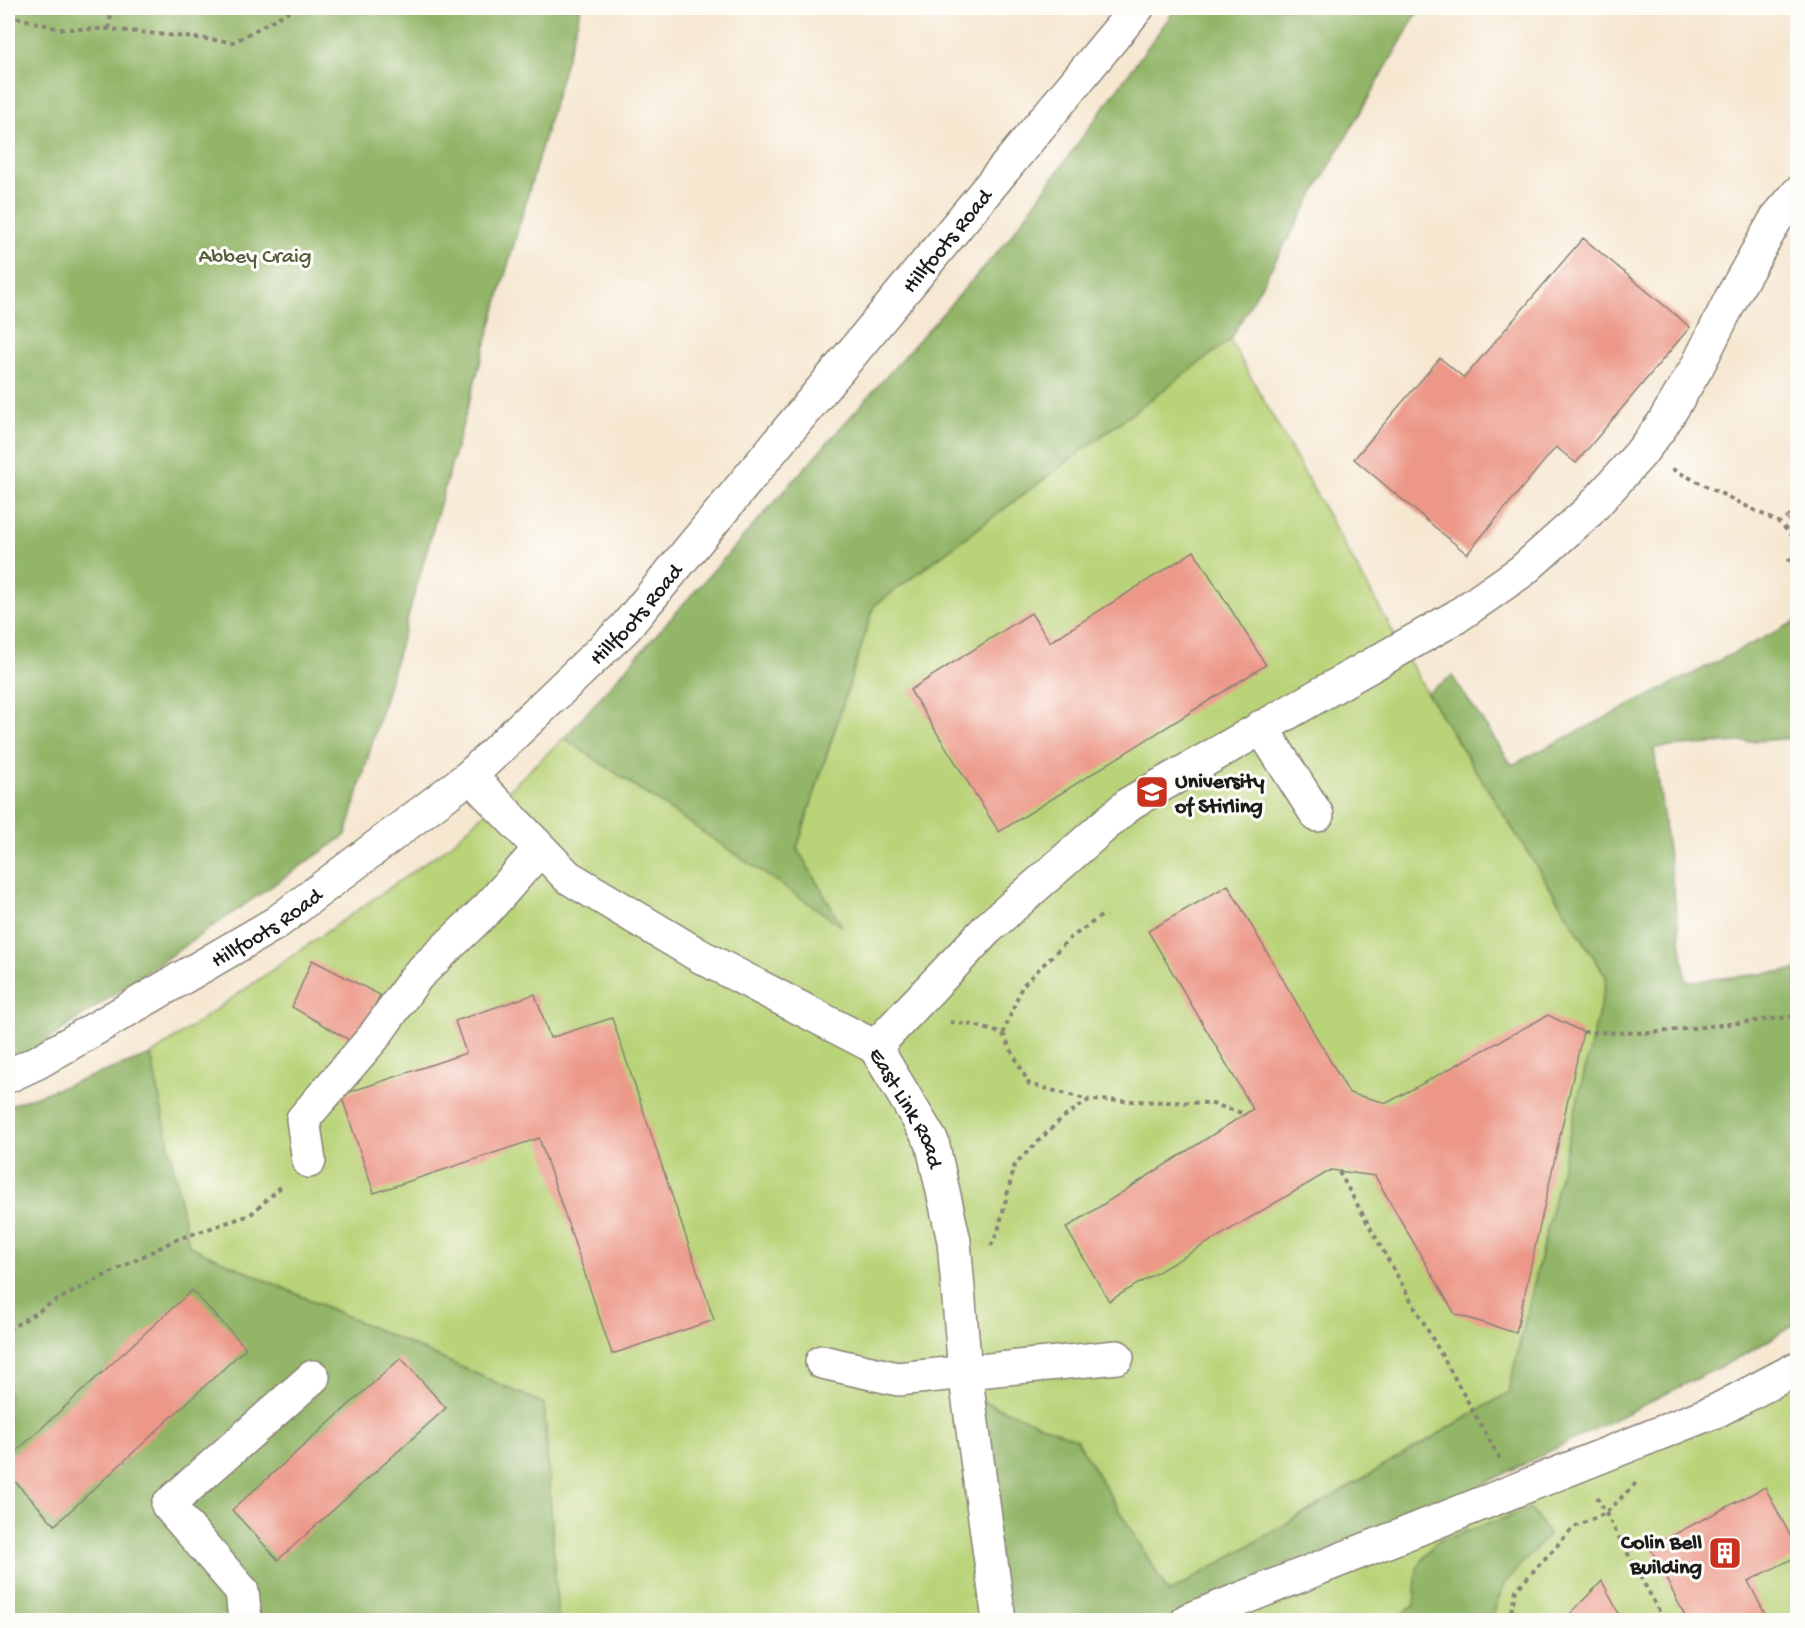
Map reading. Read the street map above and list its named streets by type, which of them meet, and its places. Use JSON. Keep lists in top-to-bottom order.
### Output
{
  "streets": {
    "main road": ["Hillfoots Road", "East Link Road"]
  },
  "crossings": [
    ["Hillfoots Road", "East Link Road"]
  ],
  "parks": ["Abbey Craig"],
  "places": {
    "school or university": ["University of Stirling"],
    "building": ["Colin Bell Building"]
  }
}
